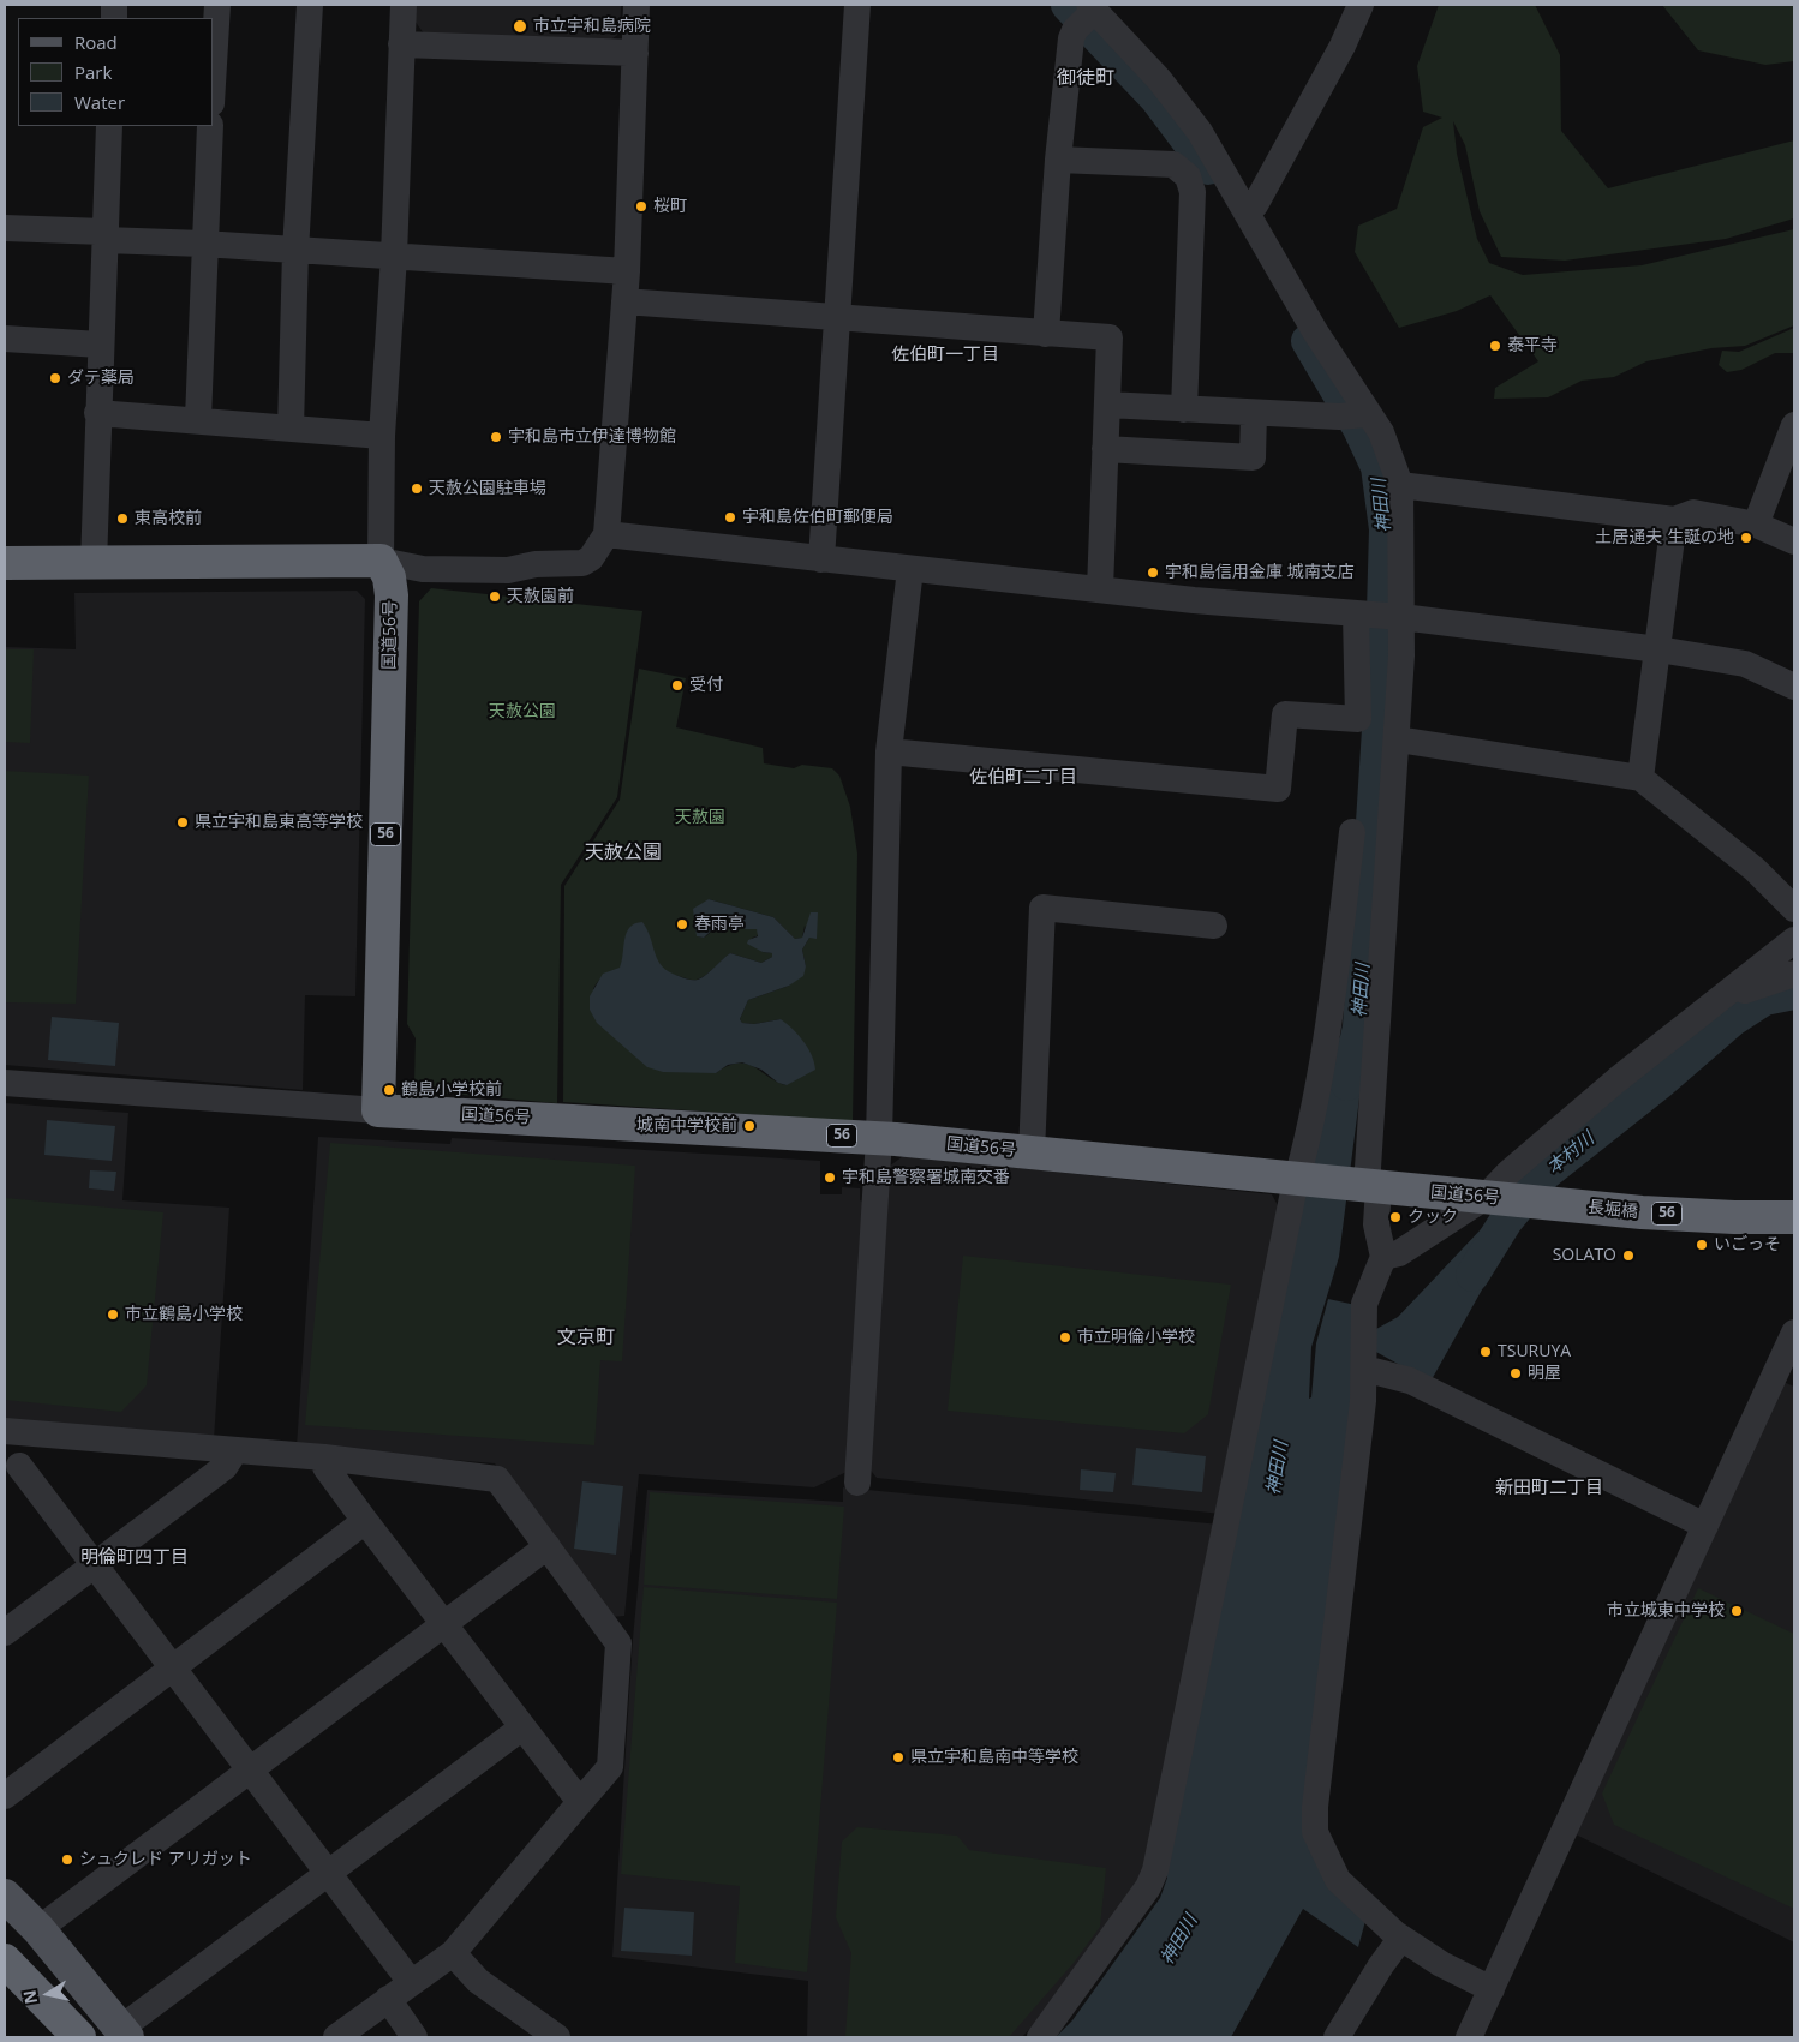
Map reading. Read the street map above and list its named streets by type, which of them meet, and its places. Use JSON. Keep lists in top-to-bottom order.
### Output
{
  "streets": {
    "highway": ["国道56号", "56", "長堀橋"]
  },
  "crossings": [
    ["国道56号", "長堀橋"]
  ],
  "districts": [
    "御徒町",
    "佐伯町一丁目",
    "佐伯町二丁目",
    "天赦公園",
    "文京町",
    "新田町二丁目",
    "明倫町四丁目"
  ],
  "water": ["神田川", "本村川"],
  "parks": ["天赦公園", "天赦園"],
  "places": [
    "市立宇和島病院",
    "桜町",
    "泰平寺",
    "ダテ薬局",
    "宇和島市立伊達博物館",
    "天赦公園駐車場",
    "宇和島佐伯町郵便局",
    "東高校前",
    "土居通夫 生誕の地",
    "宇和島信用金庫 城南支店",
    "天赦園前",
    "受付",
    "県立宇和島東高等学校",
    "春雨亭",
    "鶴島小学校前",
    "城南中学校前",
    "宇和島警察署城南交番",
    "クック",
    "いごっそ",
    "SOLATO",
    "市立鶴島小学校",
    "市立明倫小学校",
    "TSURUYA",
    "明屋",
    "市立城東中学校",
    "県立宇和島南中等学校",
    "シュクレド アリガット"
  ],
  "legend": ["Road", "Park", "Water"],
  "north": "left"
}
